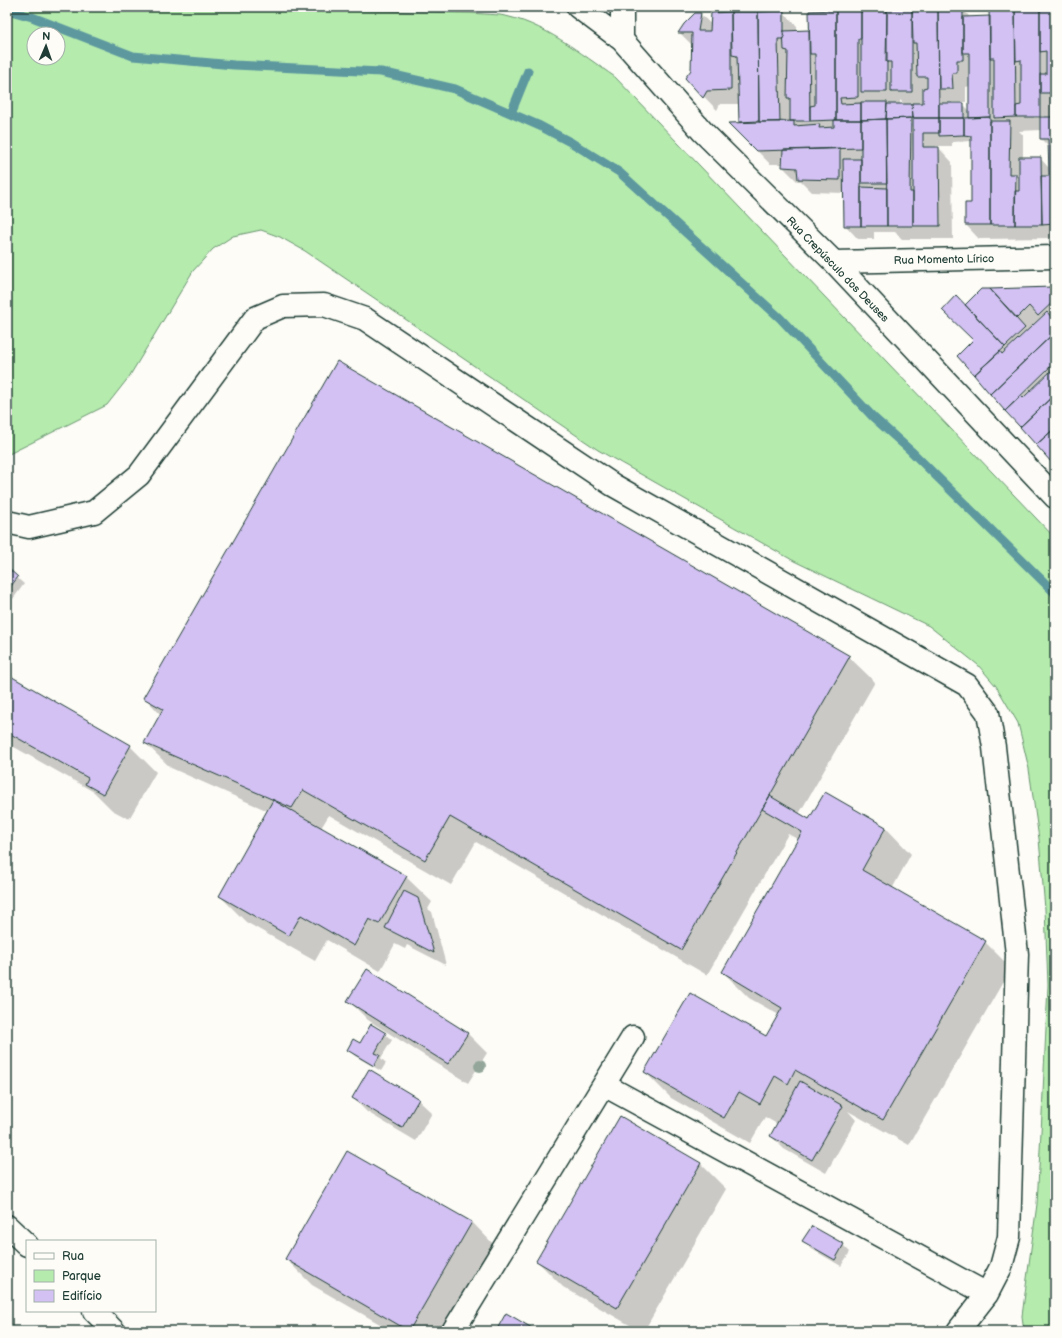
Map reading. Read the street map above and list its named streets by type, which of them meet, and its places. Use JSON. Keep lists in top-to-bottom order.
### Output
{
  "streets": {
    "street": ["Rua Momento Lírico", "Rua Crepúsculo dos Deuses"]
  },
  "crossings": [
    ["Rua Momento Lírico", "Rua Crepúsculo dos Deuses"]
  ],
  "legend": ["Rua", "Parque", "Edifício"],
  "north": "top"
}
